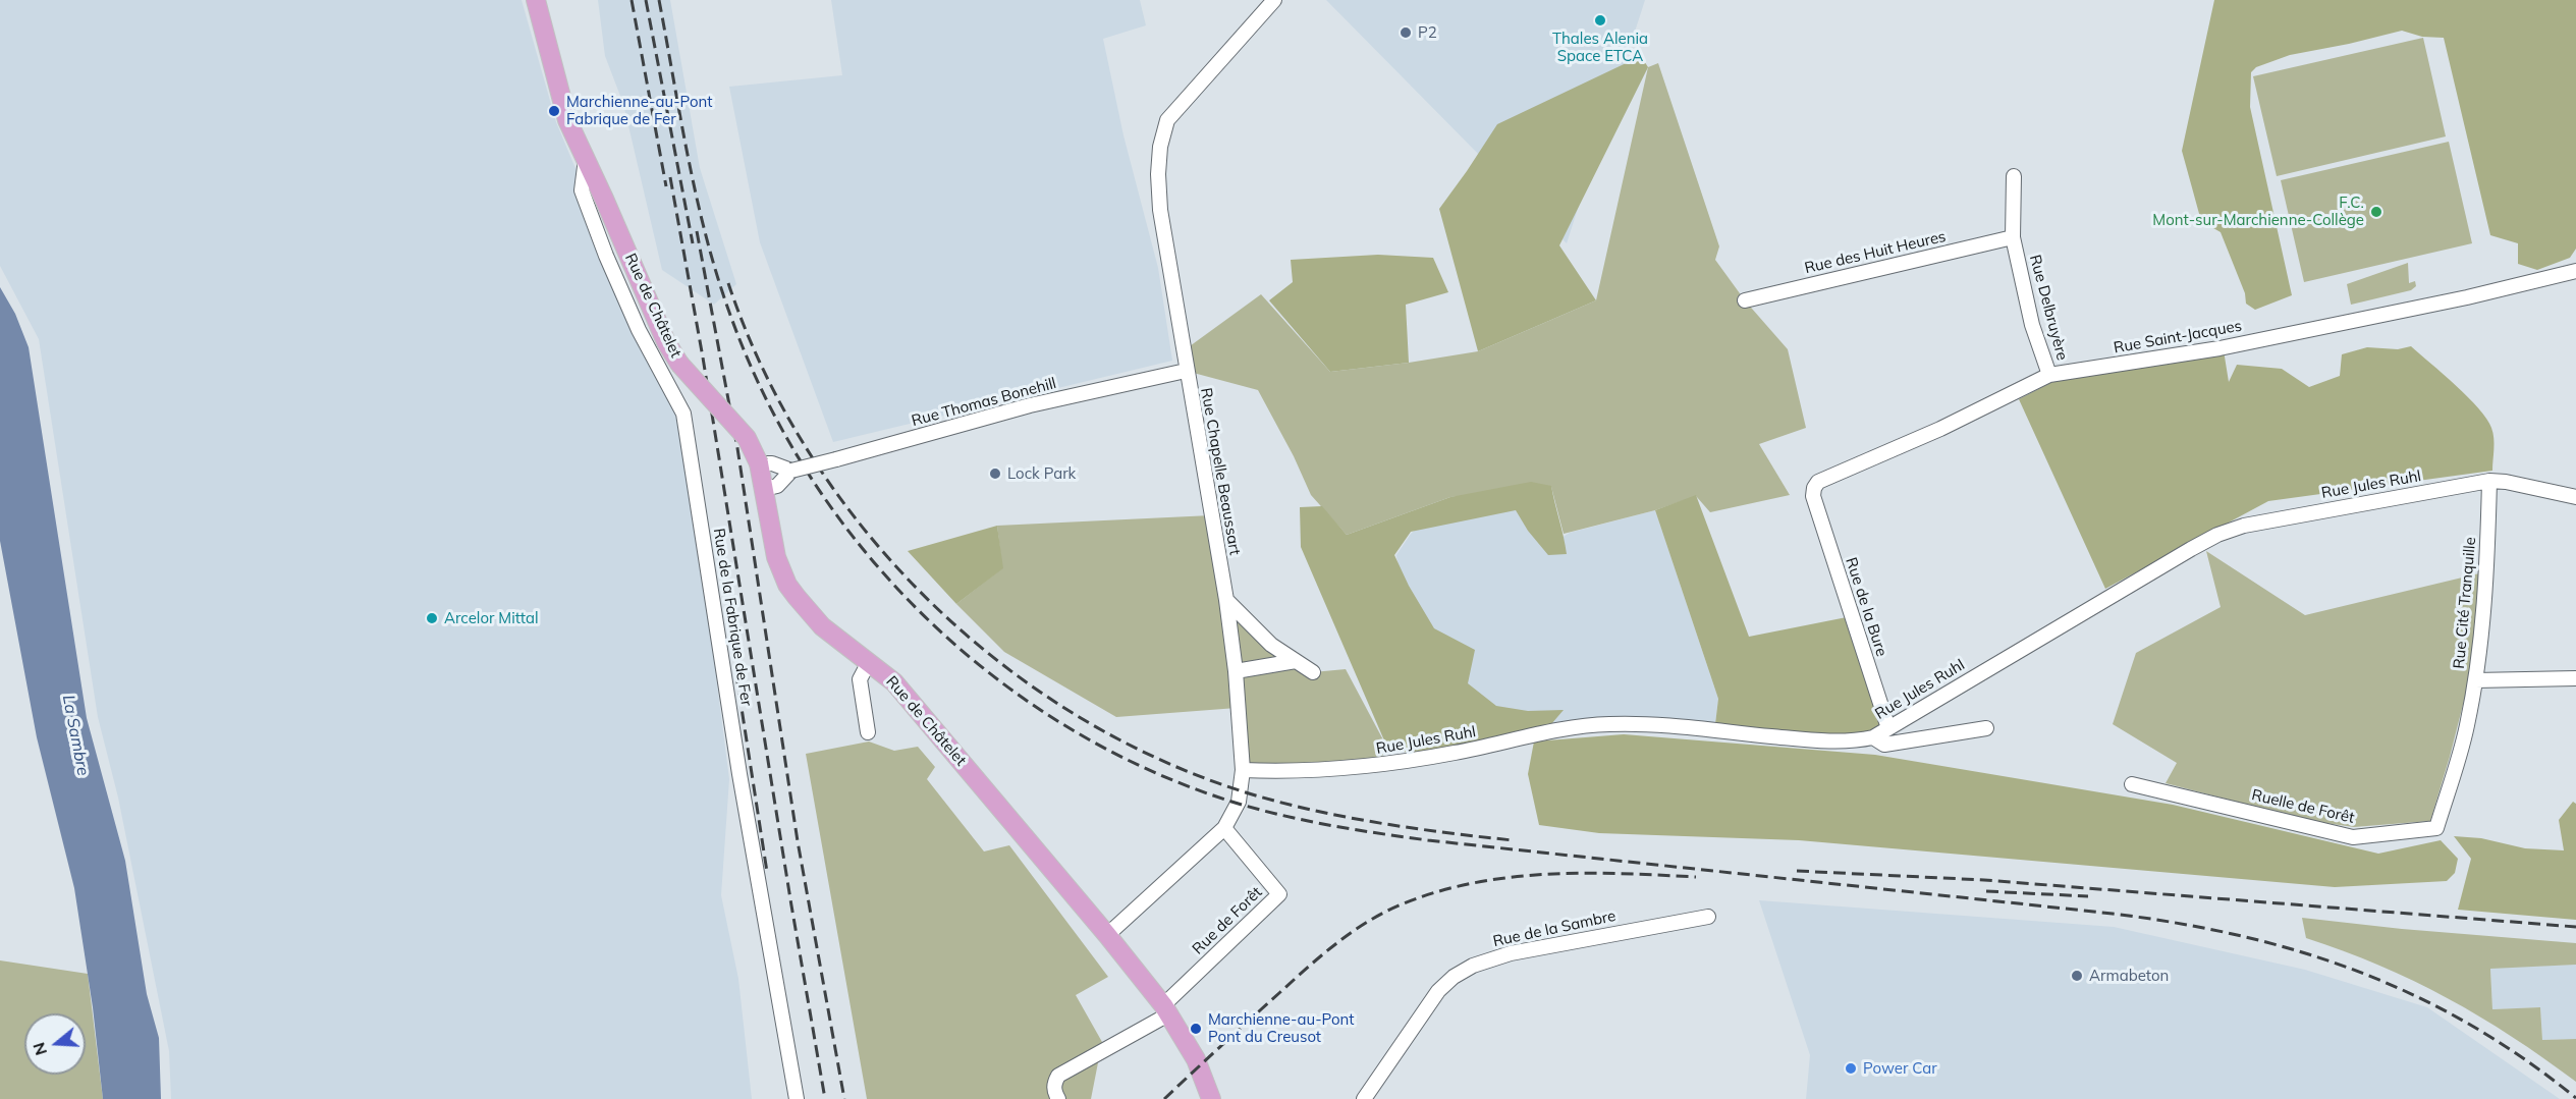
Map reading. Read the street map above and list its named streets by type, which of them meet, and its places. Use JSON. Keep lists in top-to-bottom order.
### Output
{
  "streets": {
    "main road": ["Rue de Châtelet"],
    "street": [
      "Rue des Huit Heures",
      "Rue Delbruyère",
      "Rue Saint-Jacques",
      "Rue Thomas Bonehill",
      "Rue Chapelle Beaussart",
      "Rue Jules Ruhl",
      "Rue Cité Tranquille",
      "Rue de la Bure",
      "Rue de la Fabrique de Fer",
      "Ruelle de Forêt",
      "Rue de Forêt",
      "Rue de la Sambre"
    ]
  },
  "crossings": [
    ["Rue des Huit Heures", "Rue Delbruyère"],
    ["Rue de Châtelet", "Rue Thomas Bonehill"],
    ["Rue de Châtelet", "Rue Chapelle Beaussart"],
    ["Rue de Châtelet", "Rue de la Fabrique de Fer"],
    ["Rue de Châtelet", "Rue de Forêt"],
    ["Rue Delbruyère", "Rue Saint-Jacques"],
    ["Rue Saint-Jacques", "Rue de la Bure"],
    ["Rue Thomas Bonehill", "Rue Chapelle Beaussart"],
    ["Rue Chapelle Beaussart", "Rue Jules Ruhl"],
    ["Rue Chapelle Beaussart", "Rue de Forêt"],
    ["Rue Jules Ruhl", "Rue Cité Tranquille"],
    ["Rue Jules Ruhl", "Rue de la Bure"],
    ["Rue Cité Tranquille", "Ruelle de Forêt"]
  ],
  "water": ["La Sambre"],
  "places": [
    "Thales Alenia Space ETCA",
    "P2",
    "Marchienne-au-Pont Fabrique de Fer",
    "F.C. Mont-sur-Marchienne-Collège",
    "Lock Park",
    "Arcelor Mittal",
    "Armabeton",
    "Marchienne-au-Pont Pont du Creusot",
    "Power Car"
  ],
  "north": "left"
}
